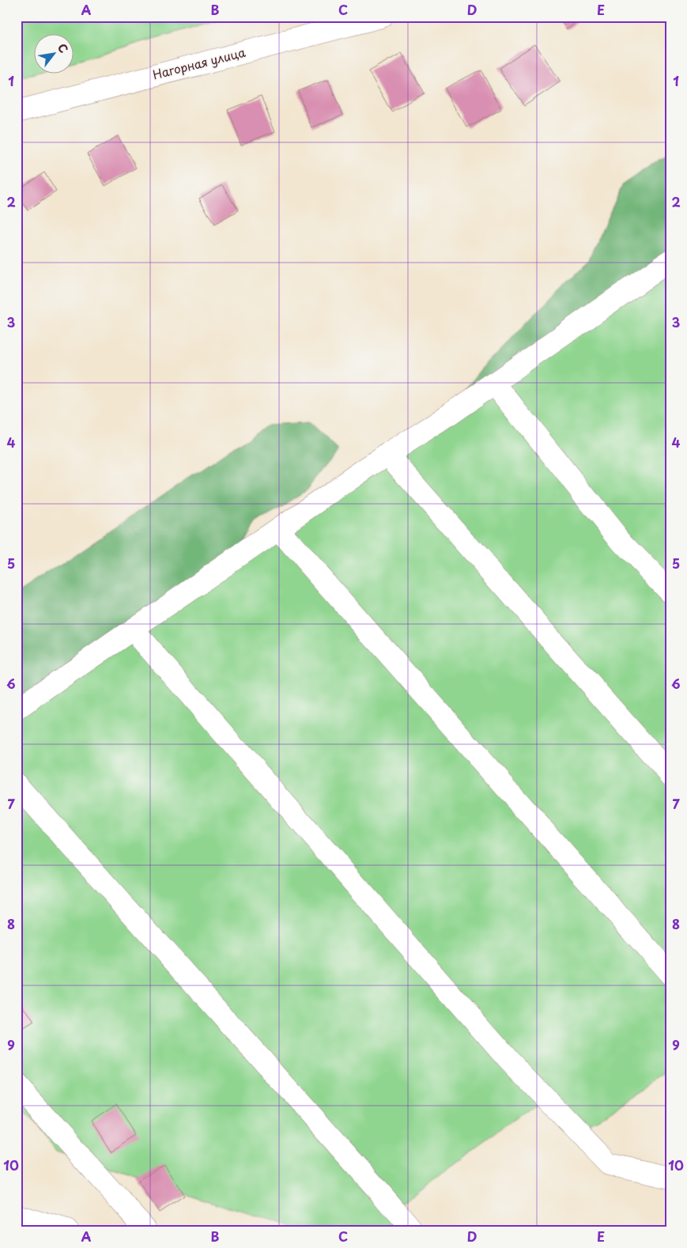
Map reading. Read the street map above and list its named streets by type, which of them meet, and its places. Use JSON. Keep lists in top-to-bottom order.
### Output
{
  "streets": {
    "street": ["Нагорная улица"]
  },
  "north": "top right",
  "grid": {
    "columns": [
      "A",
      "B",
      "C",
      "D",
      "E"
    ],
    "rows": [
      "1",
      "2",
      "3",
      "4",
      "5",
      "6",
      "7",
      "8",
      "9",
      "10"
    ]
  }
}
